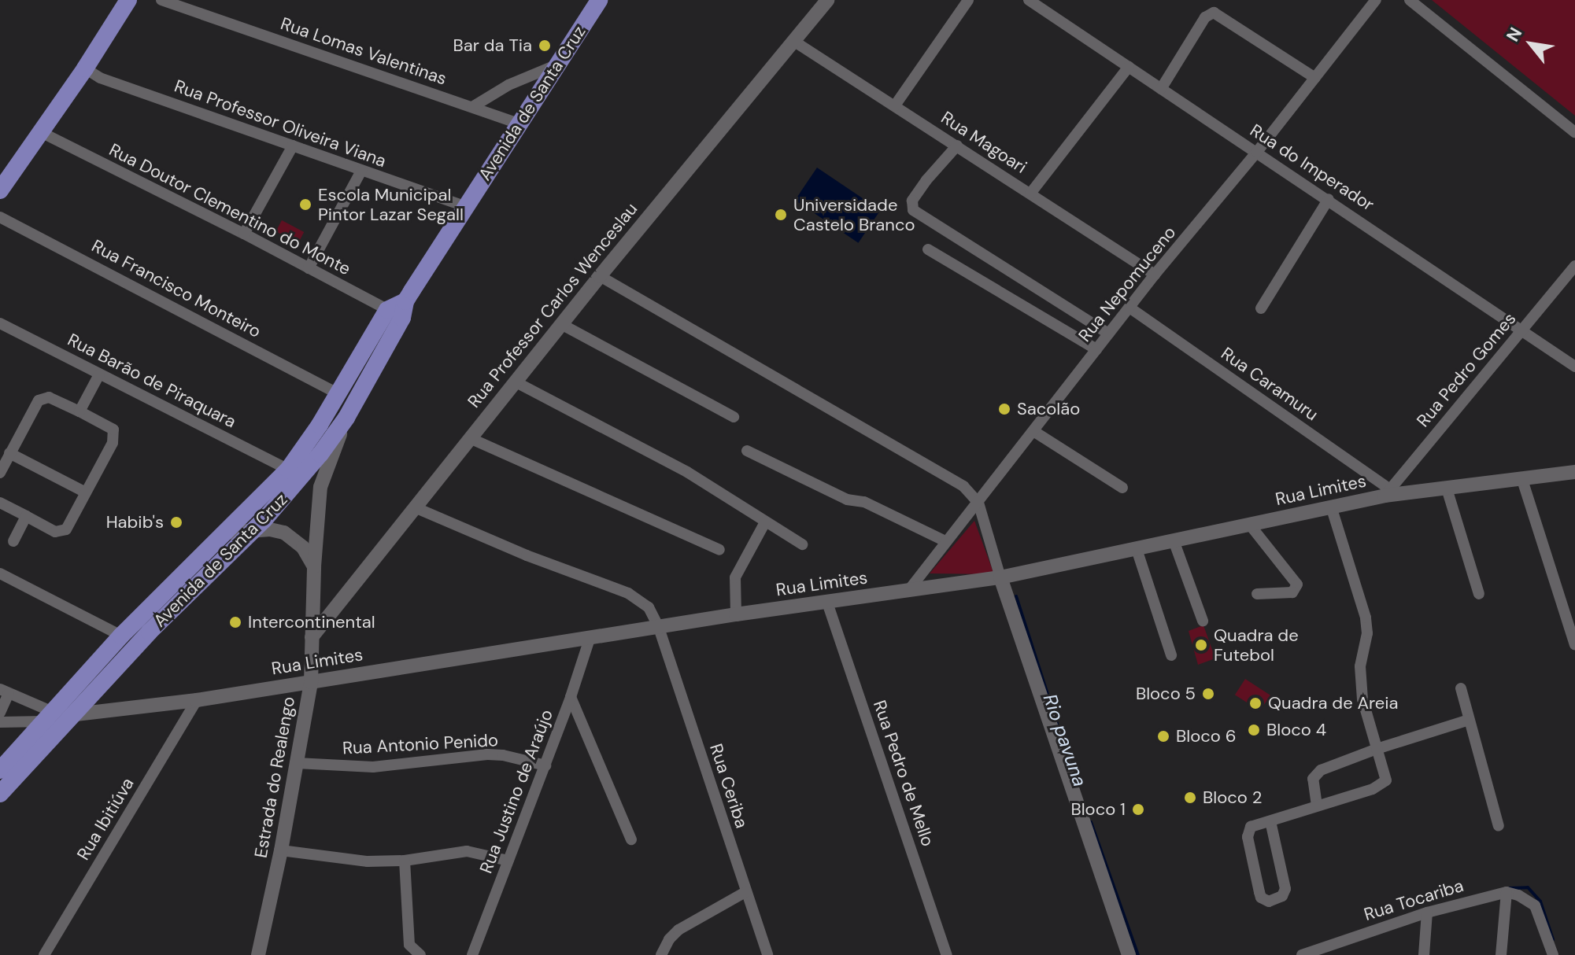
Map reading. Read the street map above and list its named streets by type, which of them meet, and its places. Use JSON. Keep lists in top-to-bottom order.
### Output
{
  "streets": {
    "main road": ["Avenida de Santa Cruz"],
    "street": [
      "Rua Lomas Valentinas",
      "Rua Professor Oliveira Viana",
      "Rua Magoari",
      "Rua do Imperador",
      "Rua Doutor Clementino do Monte",
      "Rua Nepomuceno",
      "Rua Francisco Monteiro",
      "Rua Professor Carlos Wenceslau",
      "Rua Pedro Gomes",
      "Rua Barão de Piraquara",
      "Rua Caramuru",
      "Rua Limites",
      "Rua Antonio Penido",
      "Rua Pedro de Mello",
      "Estrada do Realengo",
      "Rua Ceriba",
      "Rua Justino de Araújo",
      "Rua Ibitiúva",
      "Rua Tocariba"
    ]
  },
  "crossings": [
    ["Rua Lomas Valentinas", "Avenida de Santa Cruz"],
    ["Avenida de Santa Cruz", "Rua Professor Oliveira Viana"],
    ["Avenida de Santa Cruz", "Rua Doutor Clementino do Monte"],
    ["Avenida de Santa Cruz", "Rua Francisco Monteiro"],
    ["Avenida de Santa Cruz", "Rua Barão de Piraquara"],
    ["Avenida de Santa Cruz", "Rua Limites"],
    ["Avenida de Santa Cruz", "Estrada do Realengo"],
    ["Rua Magoari", "Rua Nepomuceno"],
    ["Rua Magoari", "Rua Professor Carlos Wenceslau"],
    ["Rua do Imperador", "Rua Nepomuceno"],
    ["Rua do Imperador", "Rua Pedro Gomes"],
    ["Rua Nepomuceno", "Rua Caramuru"],
    ["Rua Nepomuceno", "Rua Limites"],
    ["Rua Professor Carlos Wenceslau", "Estrada do Realengo"],
    ["Rua Professor Carlos Wenceslau", "Rua Ceriba"],
    ["Rua Pedro Gomes", "Rua Caramuru"],
    ["Rua Pedro Gomes", "Rua Limites"],
    ["Rua Caramuru", "Rua Limites"],
    ["Rua Limites", "Rua Pedro de Mello"],
    ["Rua Limites", "Estrada do Realengo"],
    ["Rua Limites", "Rua Ceriba"],
    ["Rua Limites", "Rua Justino de Araújo"],
    ["Rua Limites", "Rua Ibitiúva"],
    ["Rua Antonio Penido", "Estrada do Realengo"],
    ["Rua Antonio Penido", "Rua Justino de Araújo"]
  ],
  "water": ["Rio pavuna"],
  "places": [
    "Bar da Tia",
    "Escola Municipal Pintor Lazar Segall",
    "Universidade Castelo Branco",
    "Sacolão",
    "Habib's",
    "Intercontinental",
    "Quadra de Futebol",
    "Bloco 5",
    "Quadra de Areia",
    "Bloco 4",
    "Bloco 6",
    "Bloco 2",
    "Bloco 1"
  ],
  "north": "top left"
}
